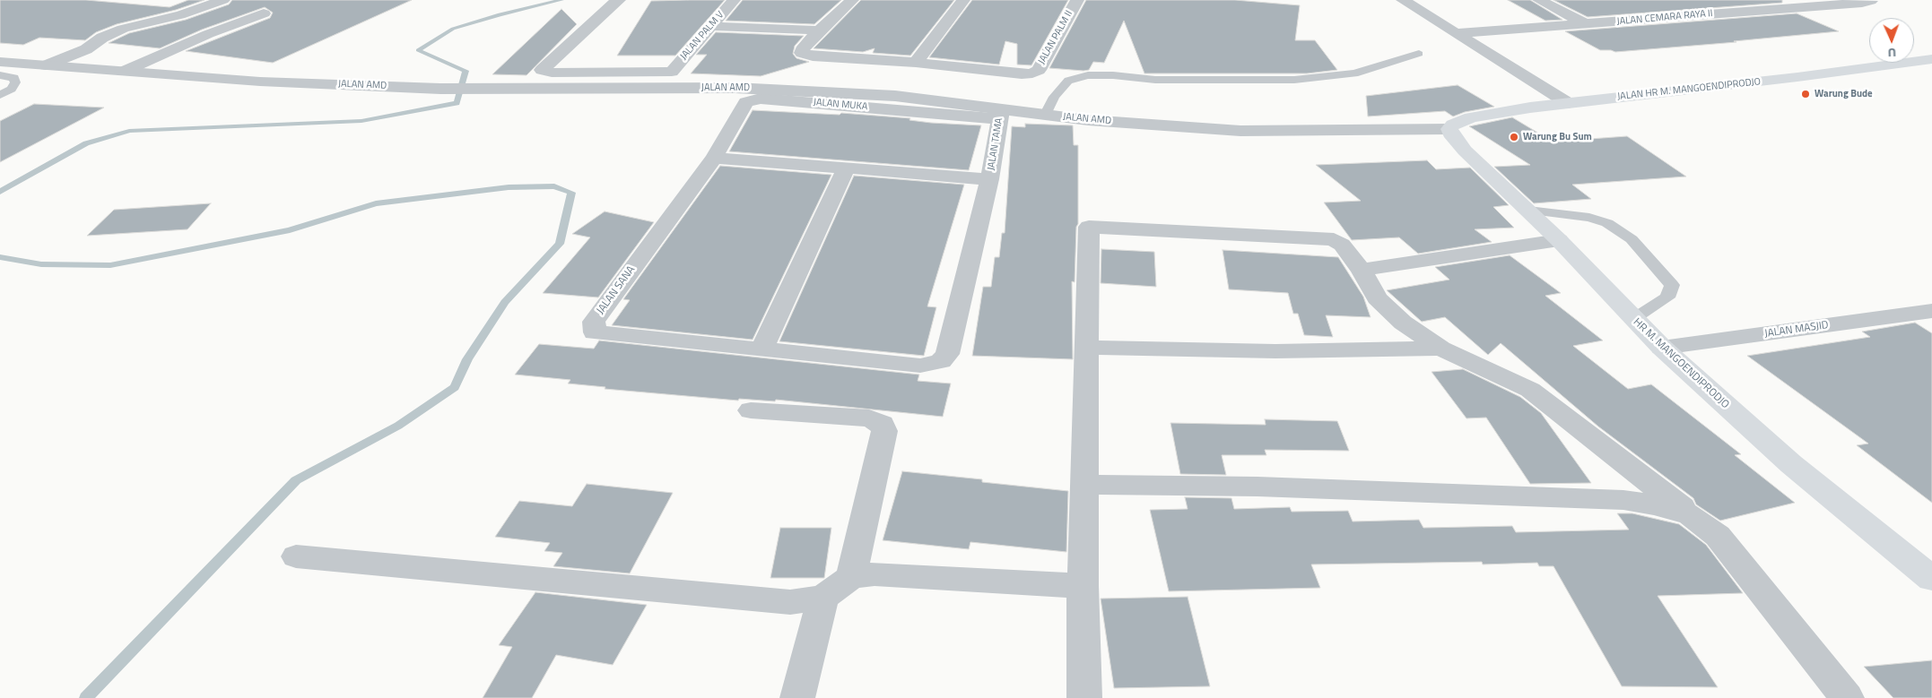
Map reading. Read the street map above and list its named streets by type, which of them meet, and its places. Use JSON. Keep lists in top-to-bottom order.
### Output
{
  "streets": {
    "main road": ["JALAN HR M. MANGOENDIPRODJO", "HR M. MANGOENDIPRODJO"],
    "street": [
      "JALAN CEMARA RAYA II",
      "JALAN PALM V",
      "JALAN PALM II",
      "JALAN AMD",
      "JALAN MUKA",
      "JALAN TAMA",
      "JALAN SANA",
      "JALAN MASJID"
    ]
  },
  "crossings": [
    ["JALAN AMD", "JALAN HR M. MANGOENDIPRODJO"],
    ["JALAN AMD", "JALAN MUKA"],
    ["JALAN AMD", "JALAN TAMA"],
    ["JALAN AMD", "HR M. MANGOENDIPRODJO"],
    ["JALAN HR M. MANGOENDIPRODJO", "HR M. MANGOENDIPRODJO"],
    ["JALAN MUKA", "JALAN TAMA"],
    ["JALAN MUKA", "JALAN SANA"],
    ["JALAN TAMA", "JALAN SANA"],
    ["JALAN MASJID", "HR M. MANGOENDIPRODJO"]
  ],
  "places": ["Warung Bude", "Warung Bu Sum"],
  "north": "bottom"
}
